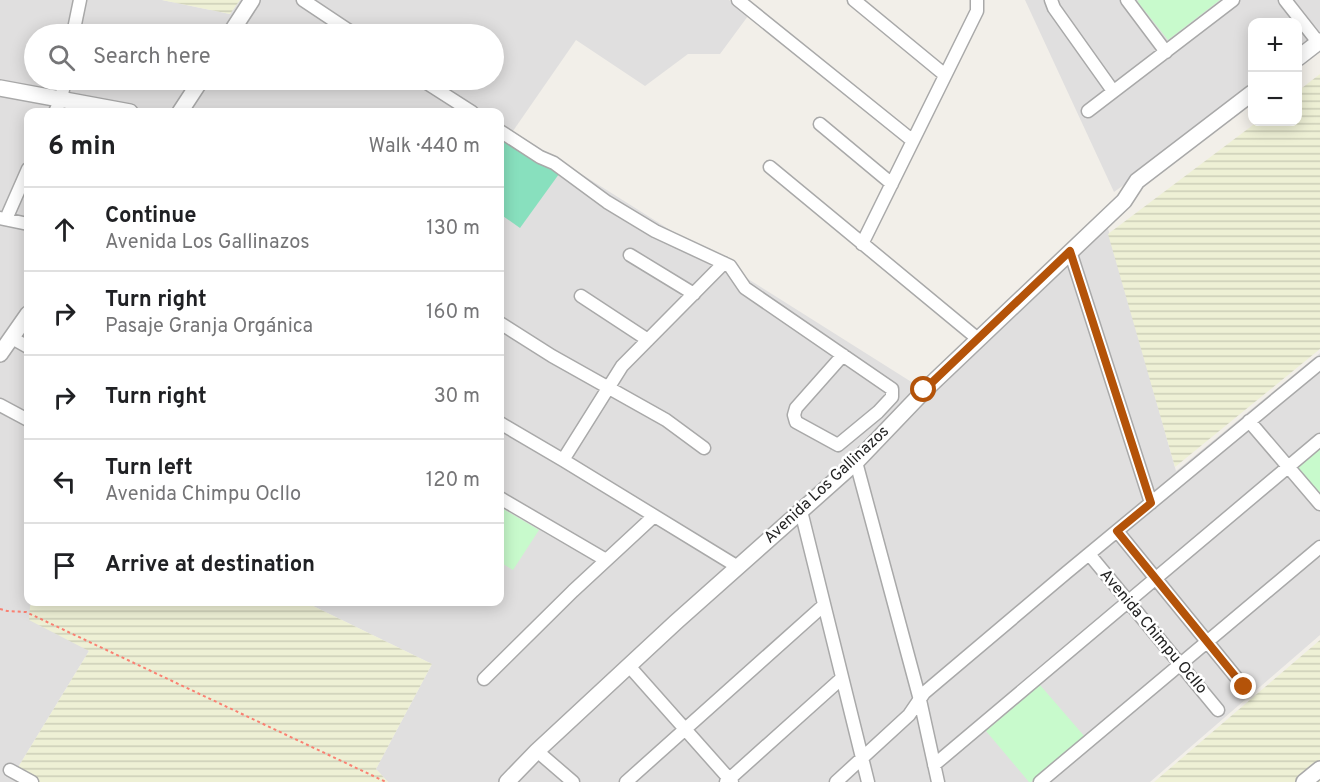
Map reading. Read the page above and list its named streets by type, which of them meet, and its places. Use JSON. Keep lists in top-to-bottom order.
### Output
{
  "streets": {
    "street": ["Avenida Los Gallinazos", "Avenida Chimpu Ocllo"]
  },
  "page": {
    "map_buttons": ["+", "−"],
    "search": "Search here",
    "heading": ["6 min", "Walk · 440 m"],
    "list": [
      ["Continue", "Avenida Los Gallinazos", "130 m"],
      ["Turn right", "Pasaje Granja Orgánica", "160 m"],
      ["Turn right", "30 m"],
      ["Turn left", "Avenida Chimpu Ocllo", "120 m"],
      "Arrive at destination"
    ]
  }
}
